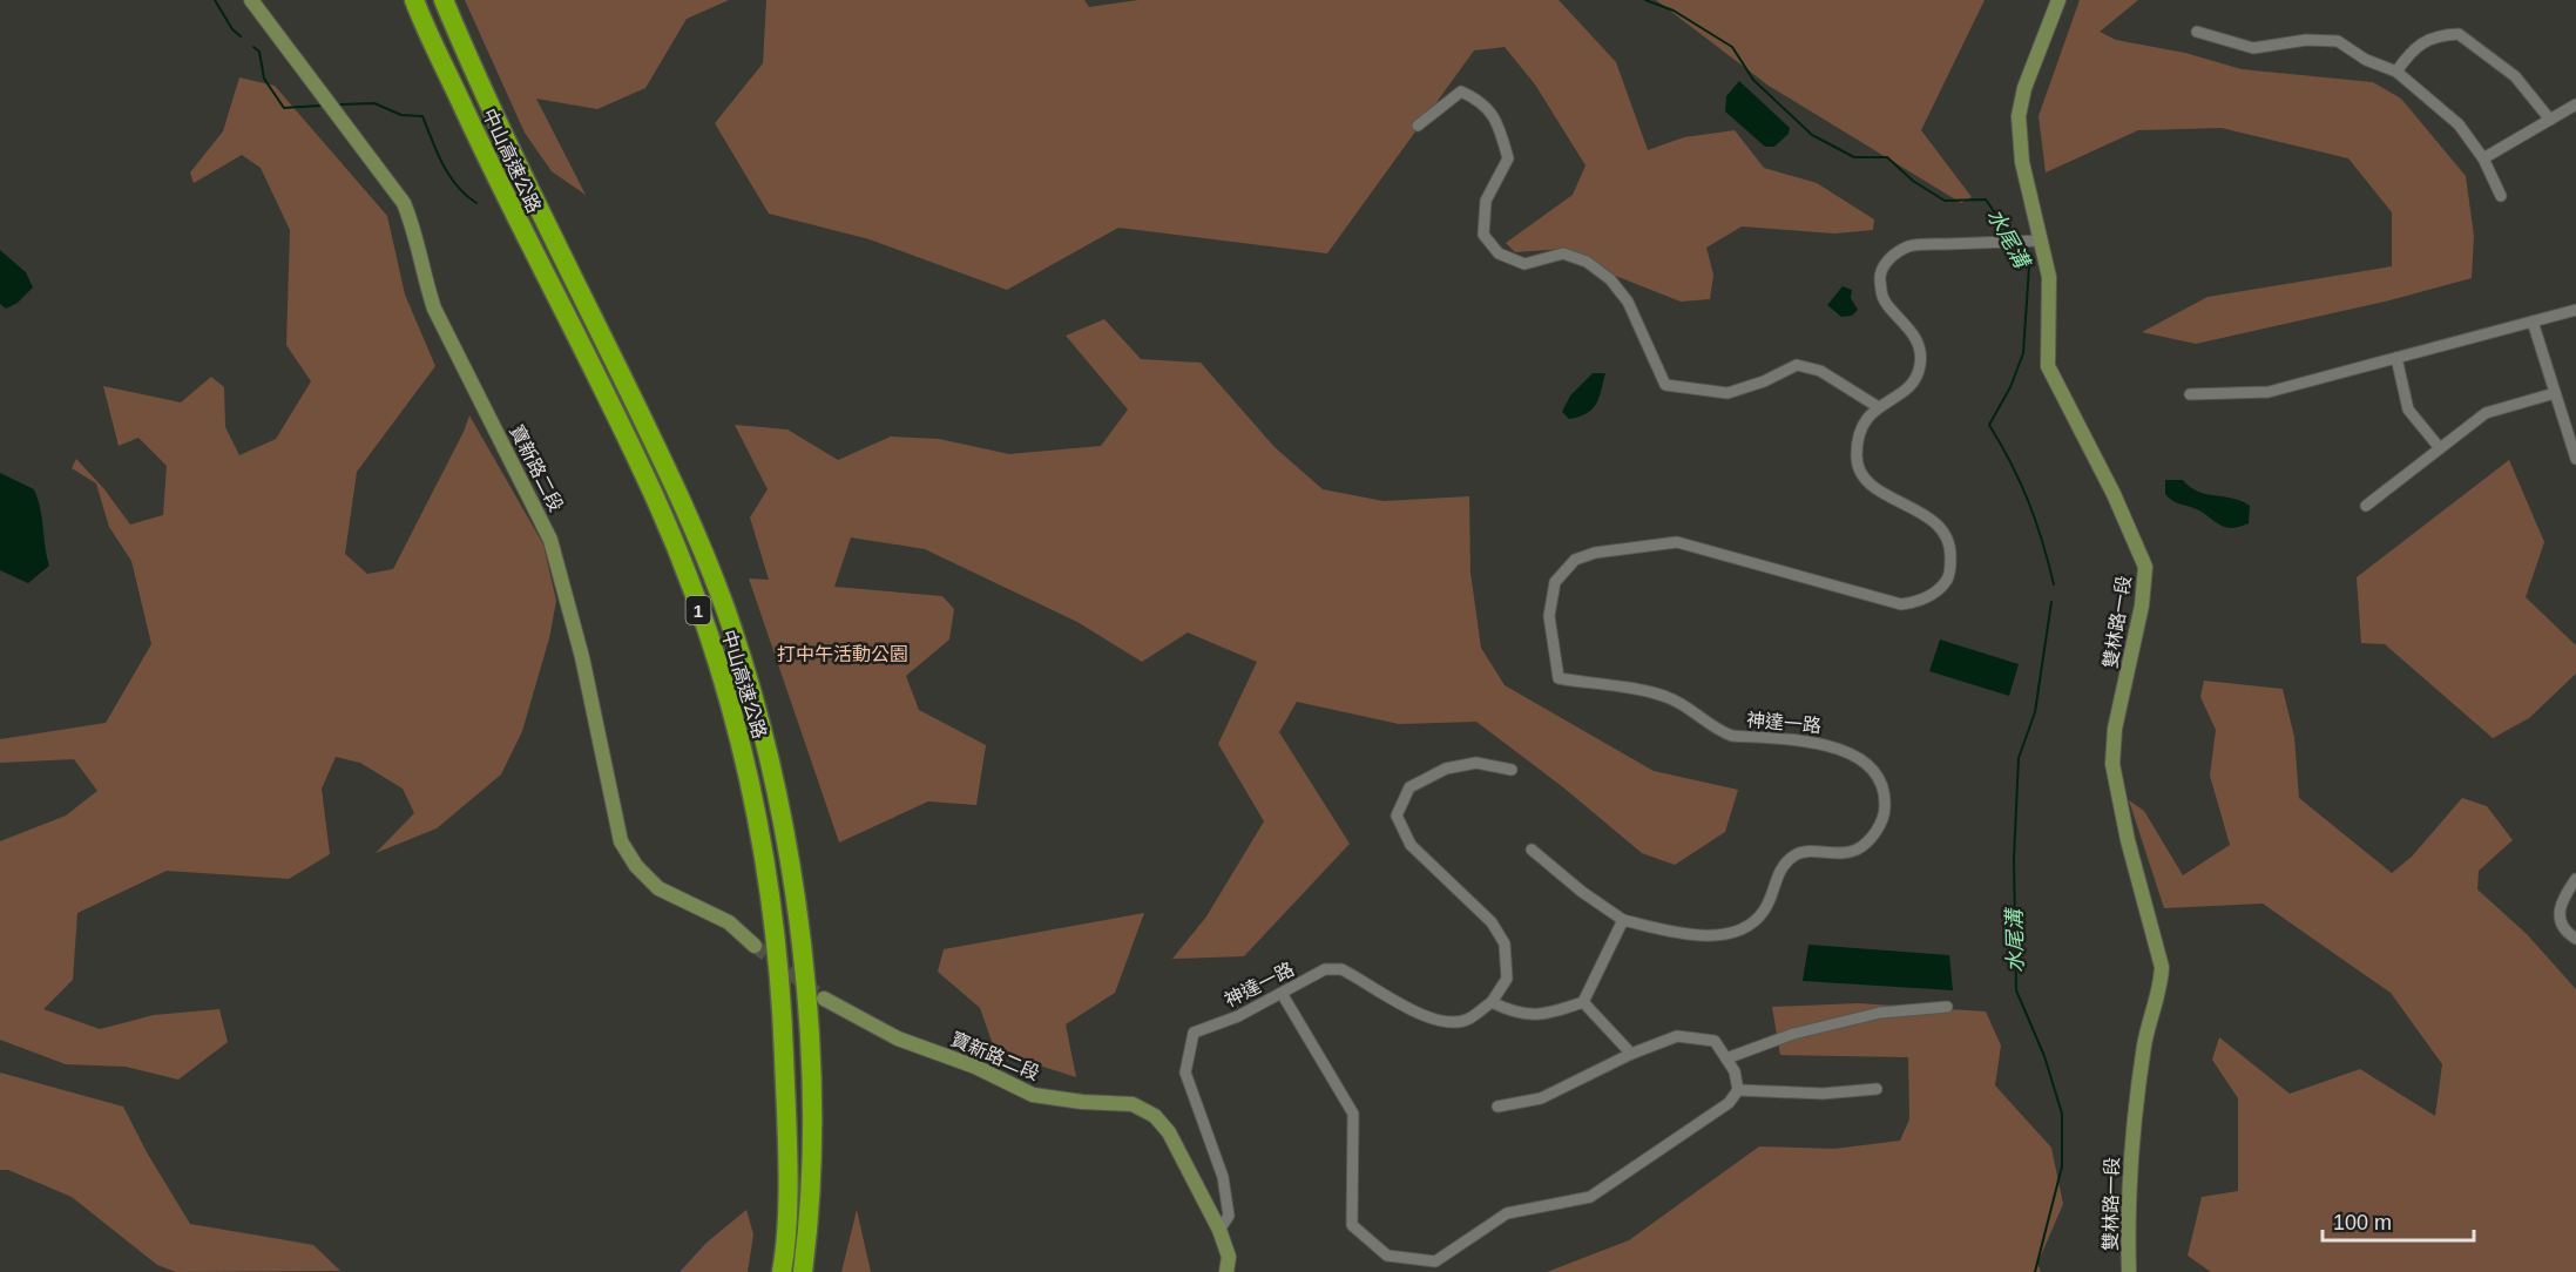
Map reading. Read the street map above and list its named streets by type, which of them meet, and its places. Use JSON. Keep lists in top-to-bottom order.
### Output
{
  "streets": {
    "highway": ["中山高速公路", "1"],
    "street": ["寶新路二段", "雙林路一段", "神達一路"]
  },
  "crossings": [
    ["寶新路二段", "神達一路"],
    ["雙林路一段", "神達一路"]
  ],
  "water": ["水尾溝"],
  "parks": ["打中午活動公園"],
  "scale_bar": "100 m"
}
